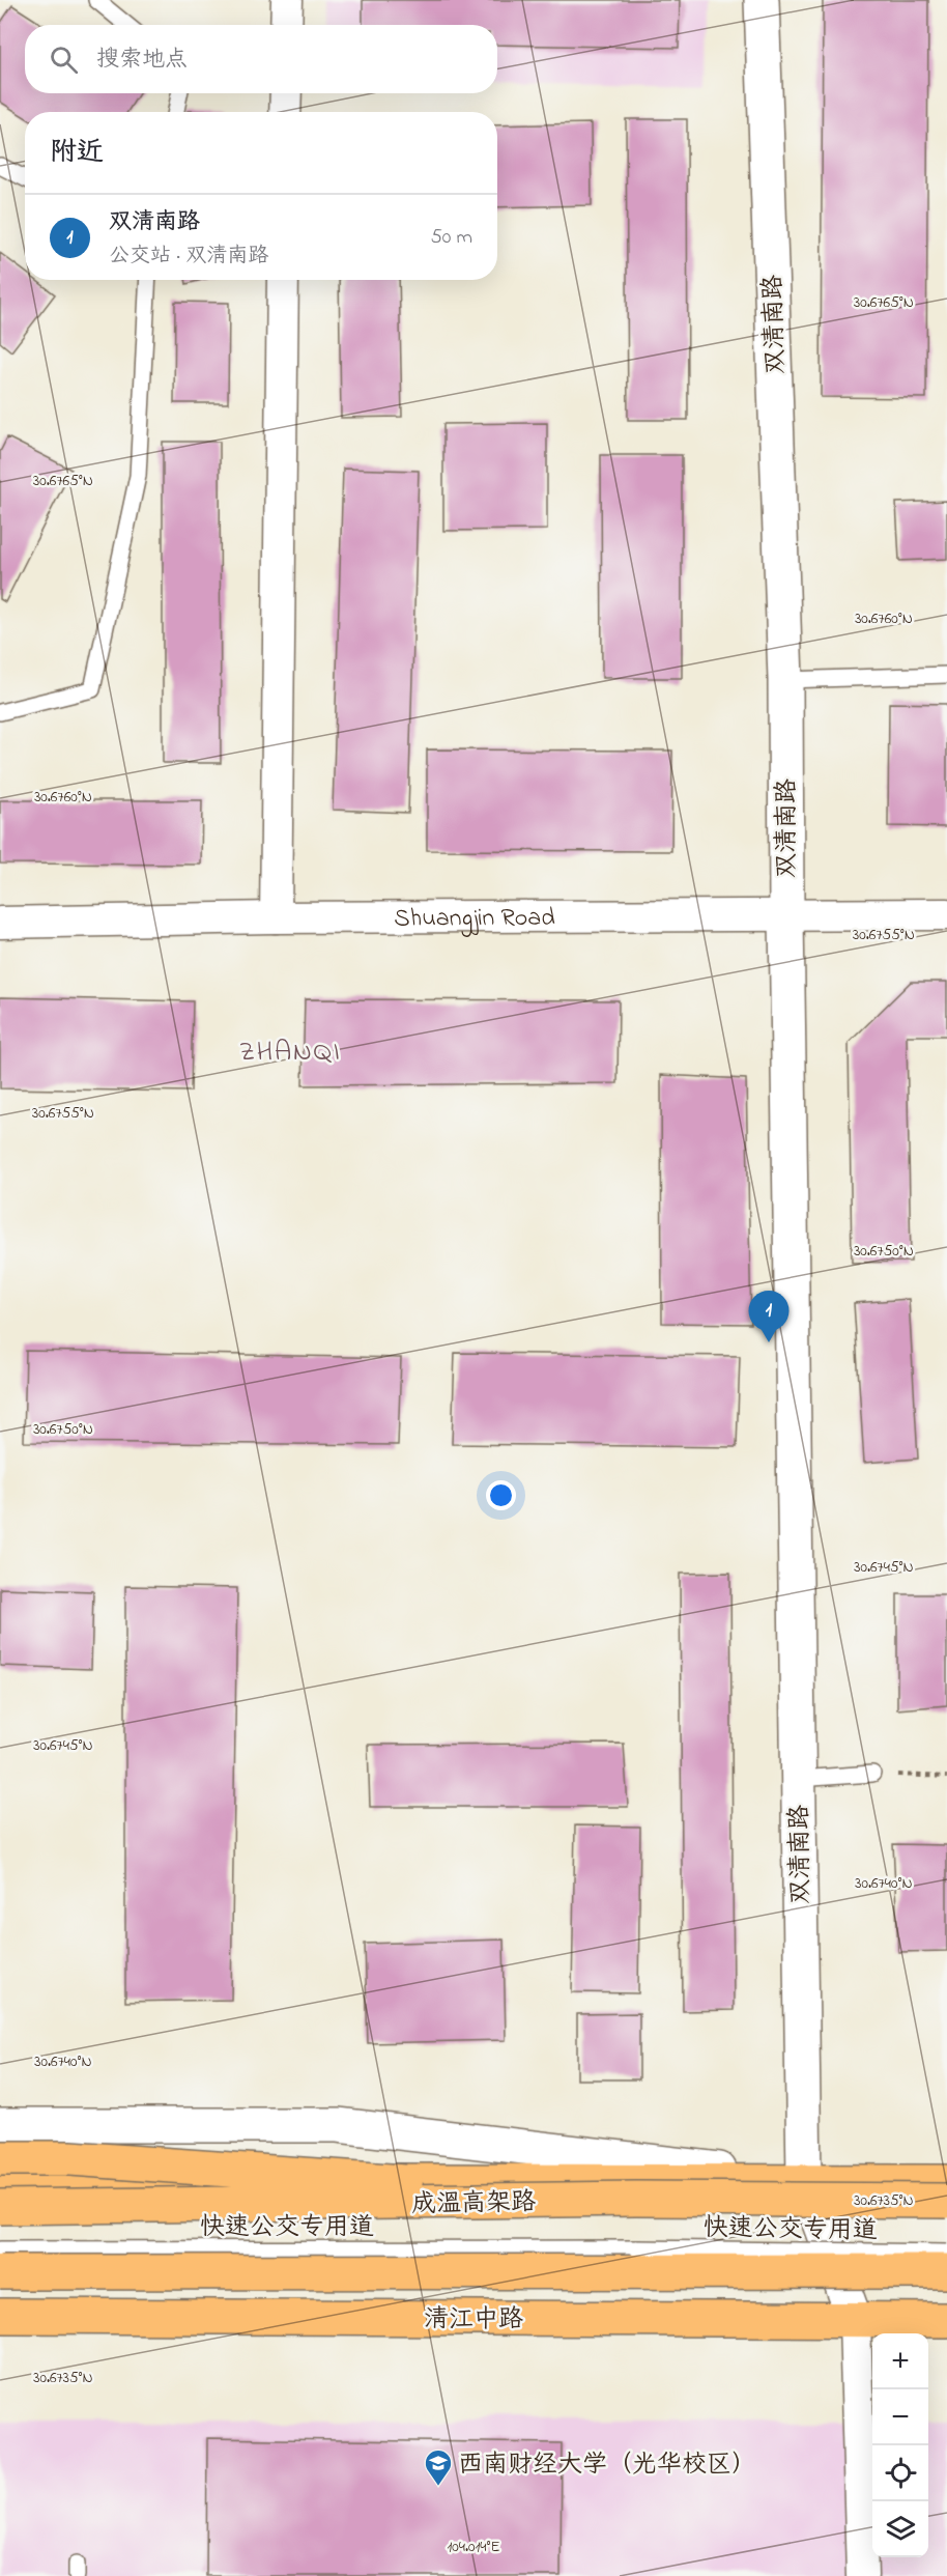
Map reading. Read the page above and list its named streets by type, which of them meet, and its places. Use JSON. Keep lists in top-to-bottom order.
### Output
{
  "streets": {
    "main road": ["成温高架路", "清江中路"],
    "street": ["双清南路", "Shuangjin Road"],
    "lane": ["快速公交专用道"]
  },
  "crossings": [
    ["双清南路", "Shuangjin Road"],
    ["双清南路", "清江中路"]
  ],
  "districts": ["ZHANQI"],
  "places": {
    "school or university": ["西南财经大学（光华校区）"]
  },
  "page": {
    "search": "搜索地点",
    "heading": "附近",
    "list": [
      {
        "mark": "1",
        "name": "双清南路",
        "note": "公交站 · 双清南路",
        "value": "50 m"
      }
    ],
    "pins": "1",
    "map_buttons": ["+", "−"]
  },
  "coordinates": [
    "30.6765°N",
    "30.6760°N",
    "30.6755°N",
    "30.6750°N",
    "30.6745°N",
    "30.6740°N",
    "30.6735°N",
    "104.014°E"
  ]
}
